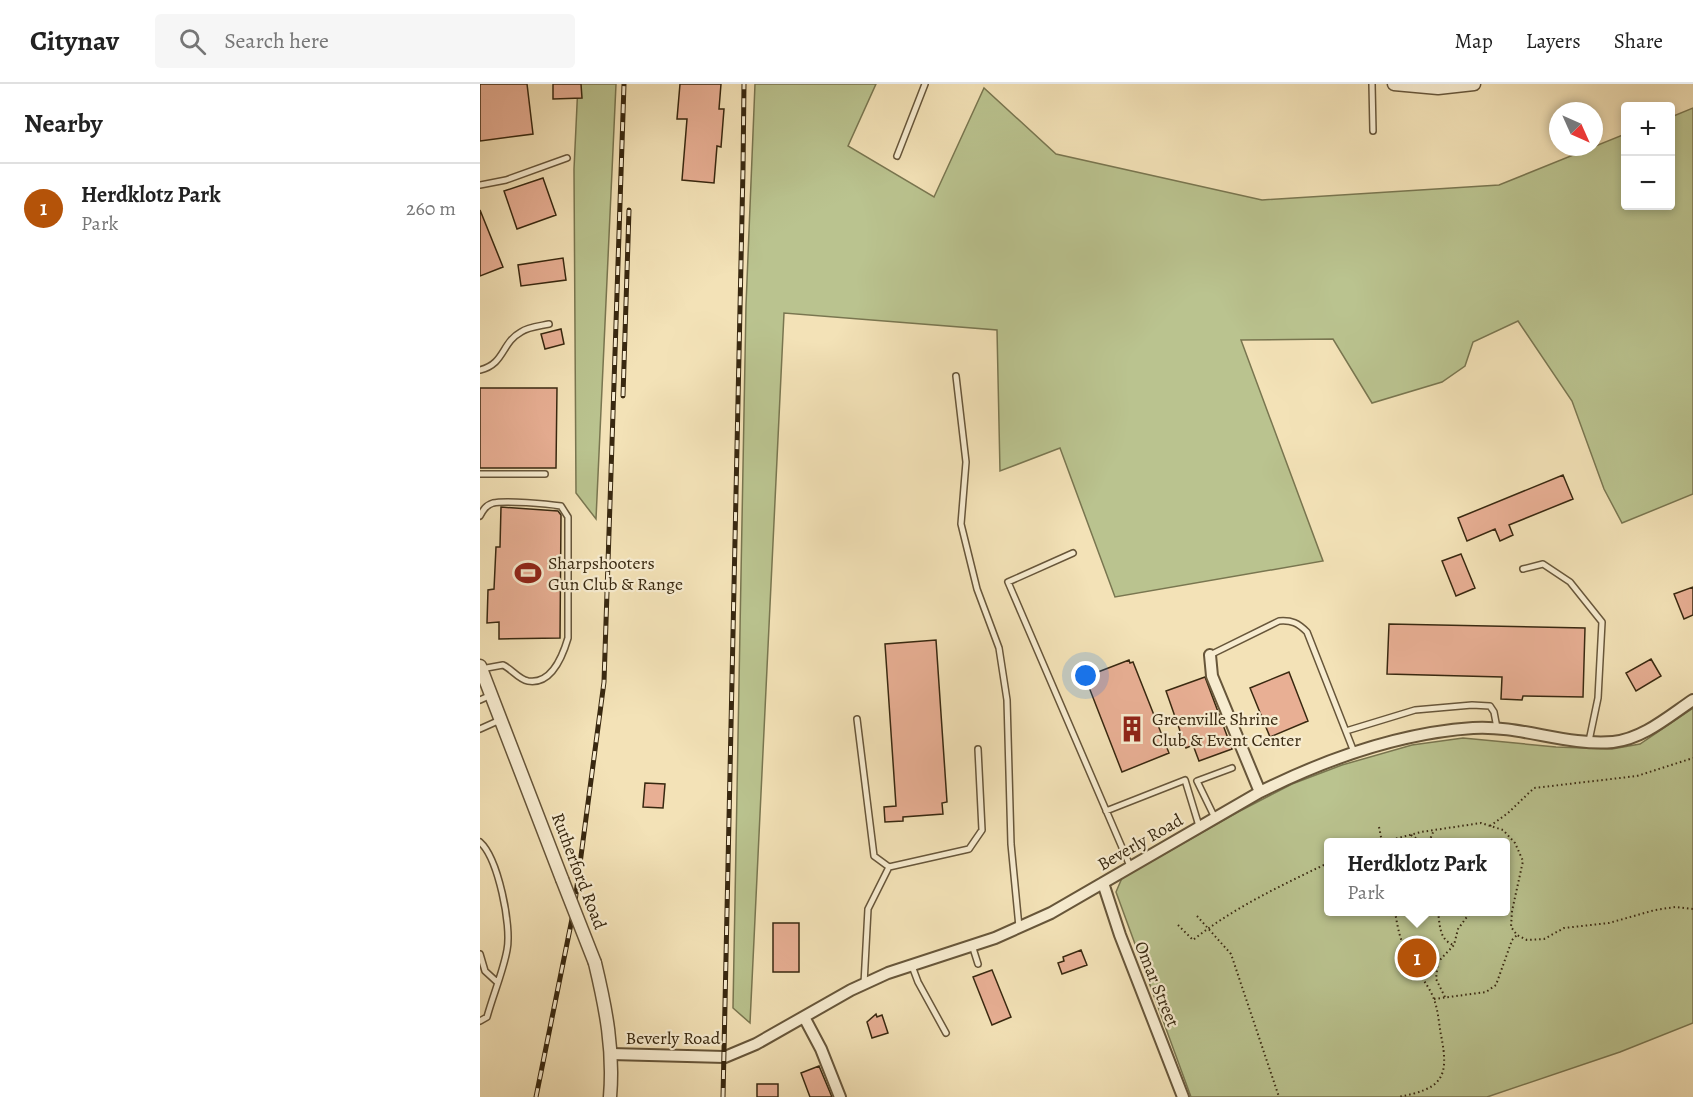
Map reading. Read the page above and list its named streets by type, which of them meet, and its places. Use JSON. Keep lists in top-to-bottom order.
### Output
{
  "streets": {
    "street": ["Beverly Road", "Rutherford Road", "Omar Street"]
  },
  "crossings": [
    ["Beverly Road", "Rutherford Road"],
    ["Beverly Road", "Omar Street"]
  ],
  "places": {
    "sports": ["Sharpshooters Gun Club & Range"],
    "building": ["Greenville Shrine Club & Event Center"]
  },
  "north": "bottom right",
  "page": {
    "header": "Citynav",
    "search": "Search here",
    "nav": ["Map", "Layers", "Share"],
    "heading": "Nearby",
    "map_buttons": ["+", "−"],
    "list": [
      {
        "mark": "1",
        "name": "Herdklotz Park",
        "note": "Park",
        "value": "260 m"
      }
    ],
    "popup": ["Herdklotz Park", "Park"],
    "pins": "1"
  }
}
